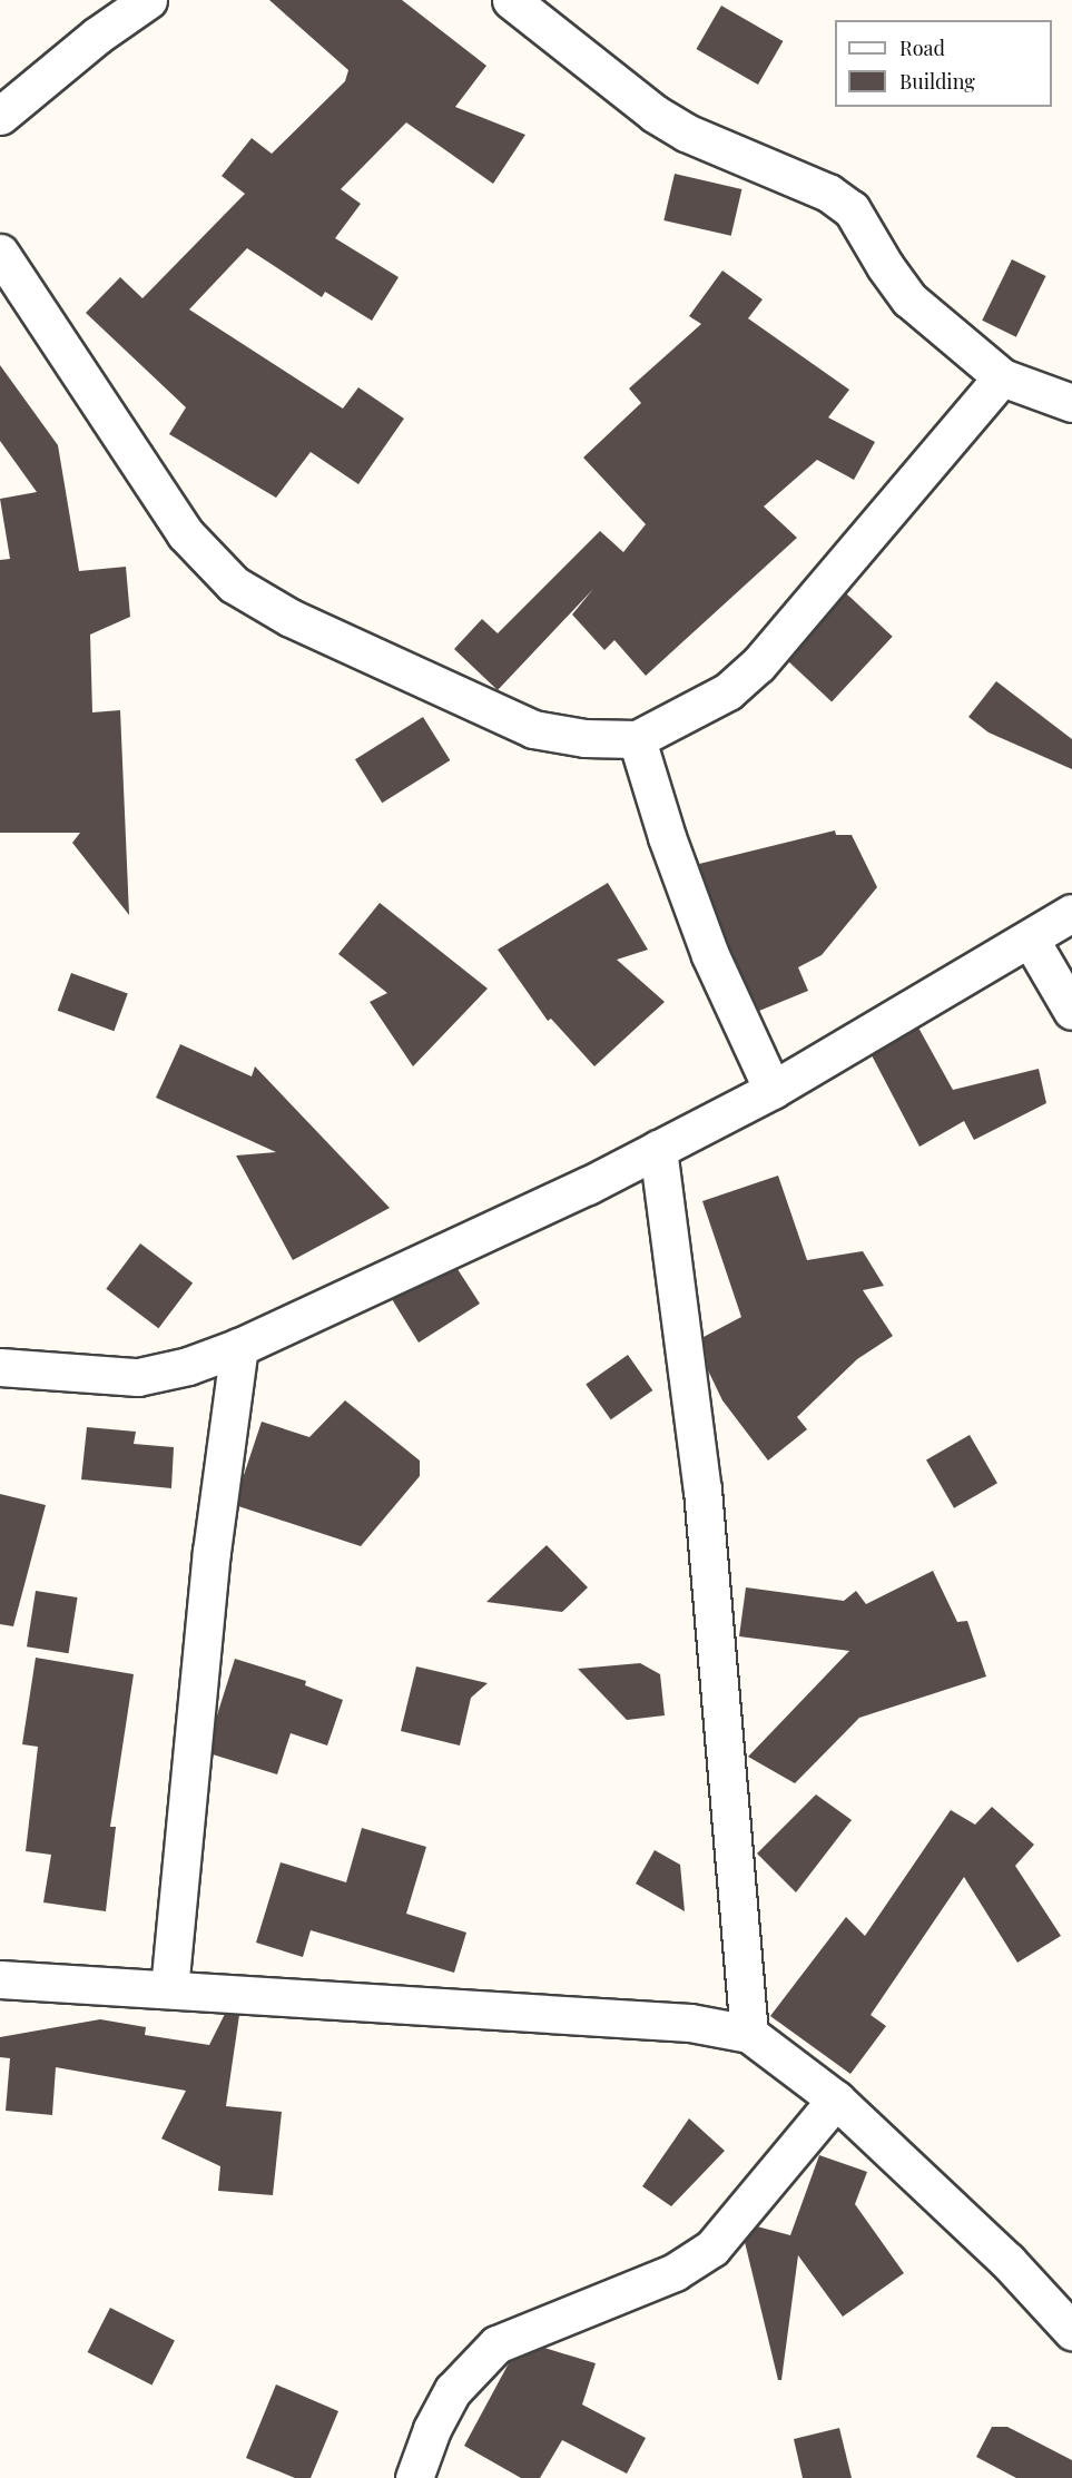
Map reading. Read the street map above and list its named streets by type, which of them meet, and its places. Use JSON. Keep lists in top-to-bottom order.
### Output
{
  "legend": ["Road", "Building"]
}
